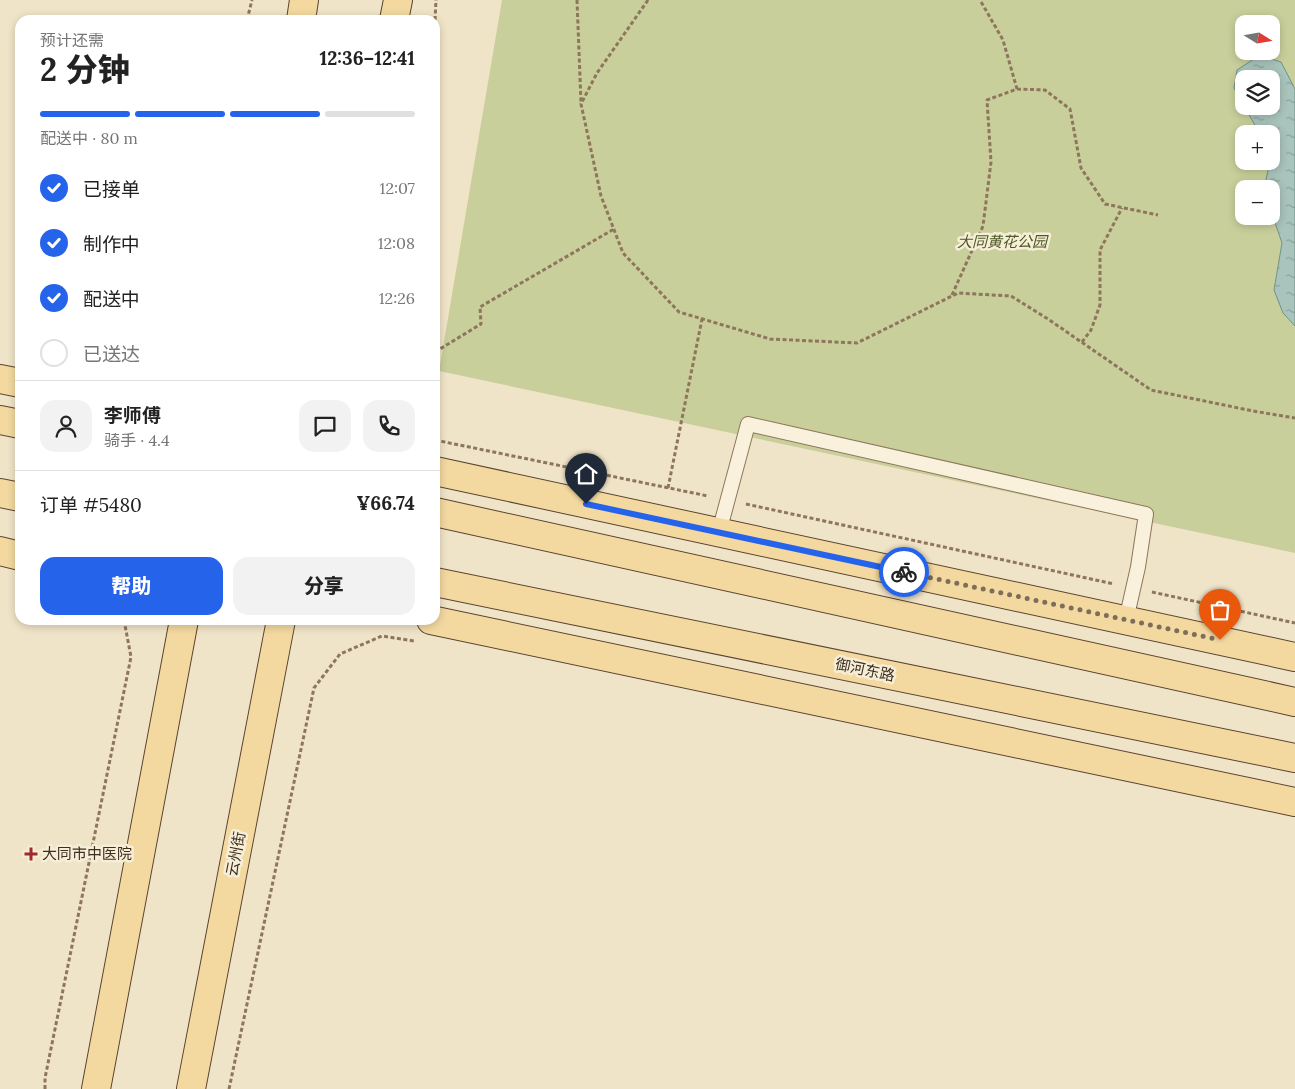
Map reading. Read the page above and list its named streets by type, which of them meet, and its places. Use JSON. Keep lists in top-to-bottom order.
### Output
{
  "streets": {
    "main road": ["御河东路", "云州街"]
  },
  "parks": ["大同黄花公园"],
  "places": {
    "health": ["大同市中医院"]
  },
  "north": "right",
  "page": {
    "map_buttons": ["+", "−"],
    "heading": ["2 分钟", "预计还需", "12:36–12:41"],
    "panel": [
      "李师傅",
      "骑手 · 4.4",
      "订单 #5480",
      "¥66.74"
    ],
    "bar": "配送中 · 80 m",
    "list": [
      ["已接单", "12:07"],
      ["制作中", "12:08"],
      ["配送中", "12:26"],
      "已送达"
    ],
    "buttons": ["帮助", "分享"]
  }
}
